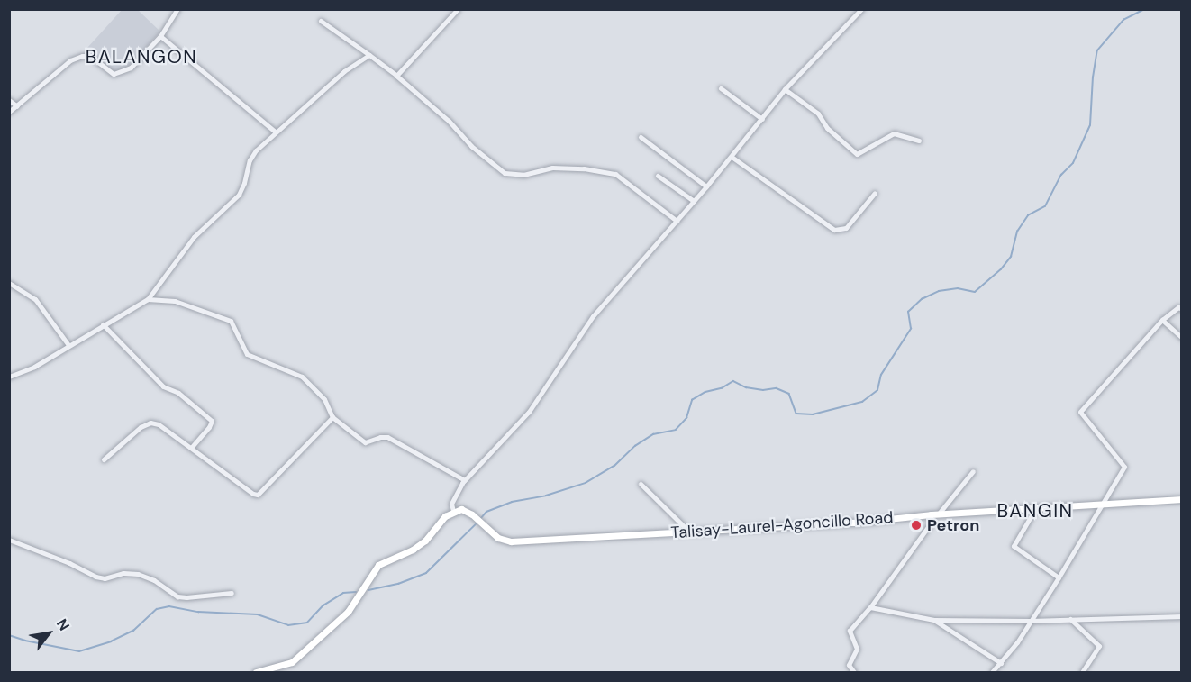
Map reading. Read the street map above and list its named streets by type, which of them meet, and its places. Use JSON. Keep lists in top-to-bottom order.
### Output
{
  "streets": {
    "main road": ["Talisay-Laurel-Agoncillo Road"]
  },
  "districts": ["BALANGON", "BANGIN"],
  "places": ["Petron"],
  "north": "top right"
}
